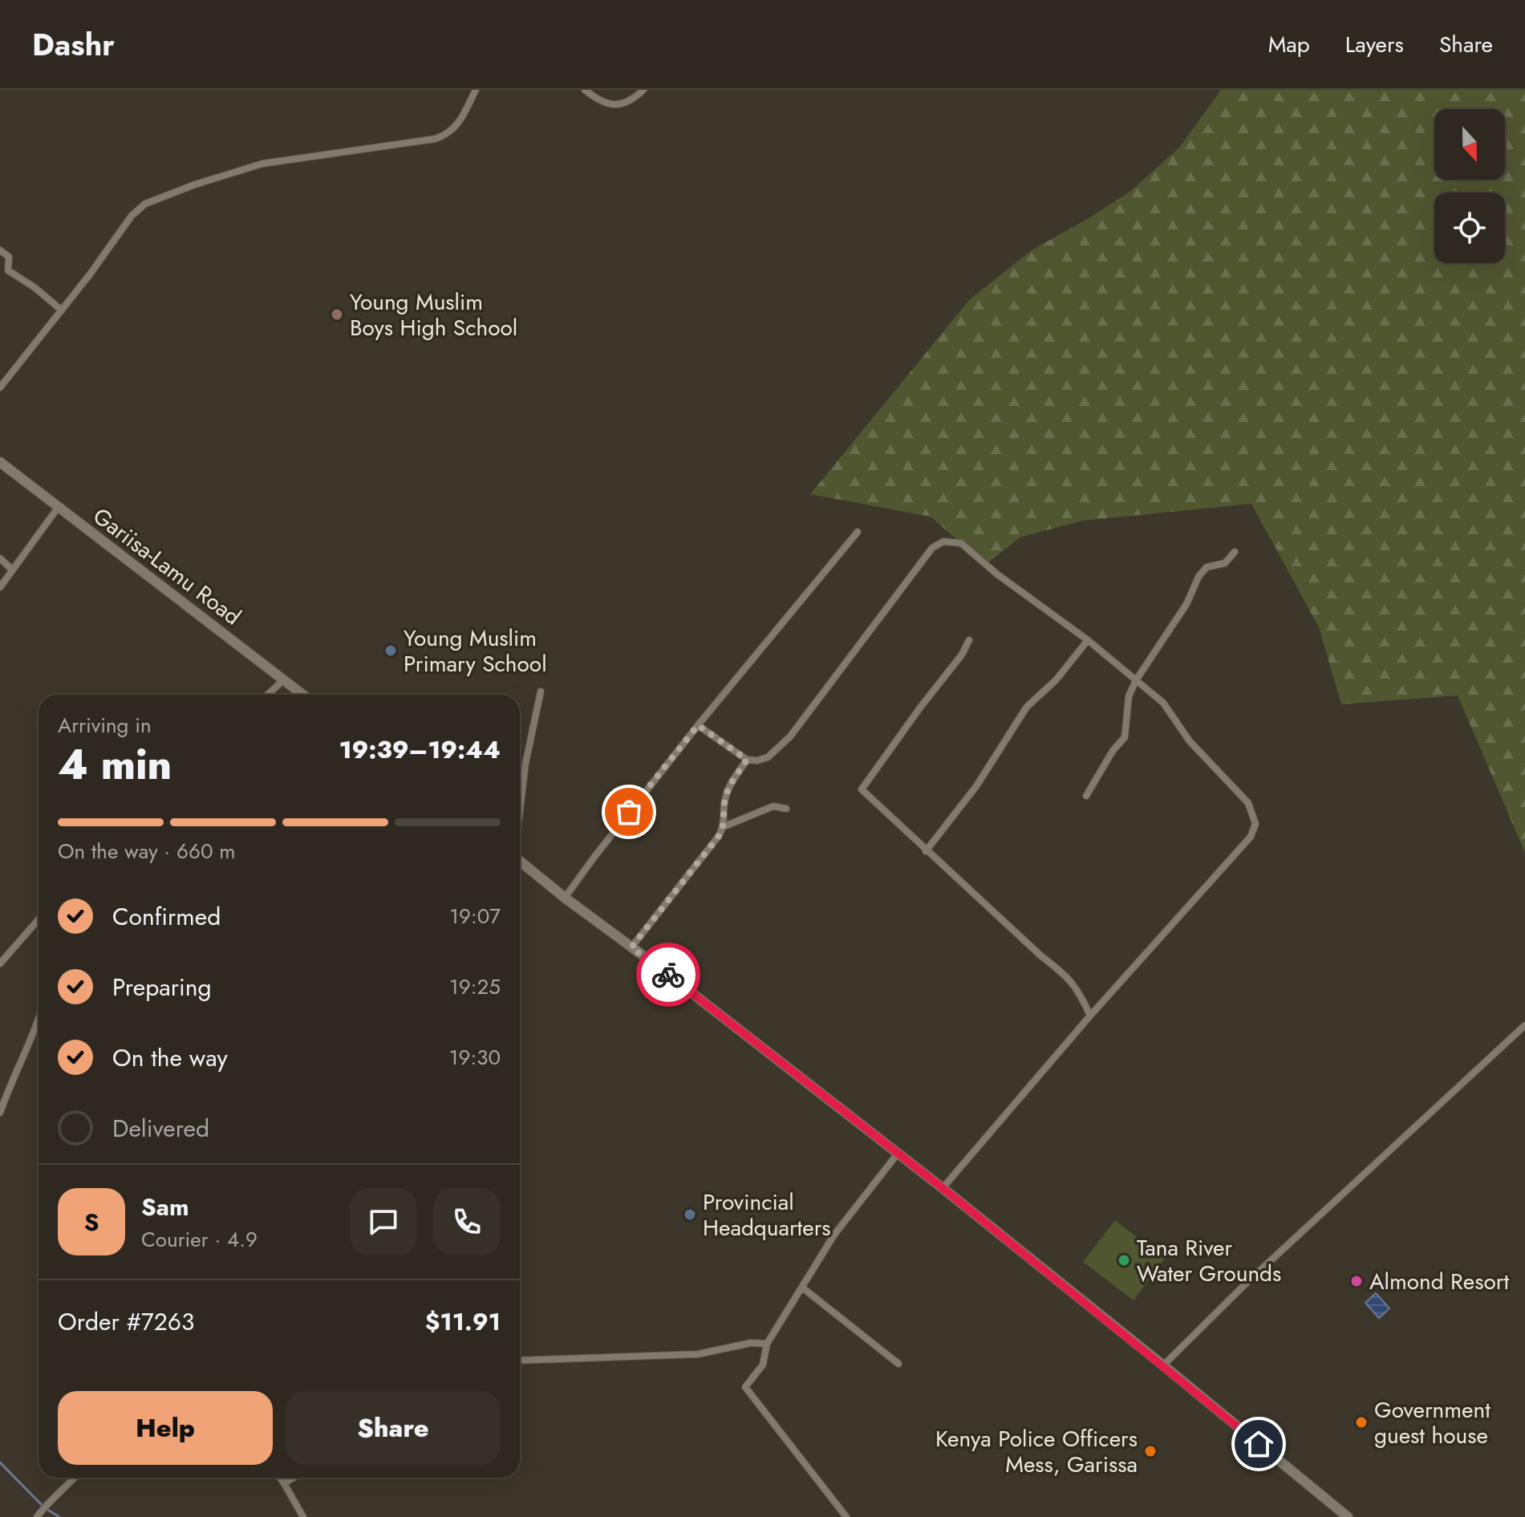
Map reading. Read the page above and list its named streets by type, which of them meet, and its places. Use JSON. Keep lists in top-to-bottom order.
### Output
{
  "streets": {
    "street": ["Gariisa-Lamu Road"]
  },
  "places": [
    "Young Muslim Boys High School",
    "Young Muslim Primary School",
    "Provincial Headquarters",
    "Tana River Water Grounds",
    "Almond Resort",
    "Government guest house",
    "Kenya Police Officers Mess, Garissa"
  ],
  "north": "bottom",
  "page": {
    "header": "Dashr",
    "nav": ["Map", "Layers", "Share"],
    "heading": ["4 min", "Arriving in", "19:39–19:44"],
    "panel": [
      "Sam",
      "Courier · 4.9",
      "Order #7263",
      "$11.91"
    ],
    "bar": "On the way · 660 m",
    "list": [
      ["Confirmed", "19:07"],
      ["Preparing", "19:25"],
      ["On the way", "19:30"],
      "Delivered"
    ],
    "round": "S",
    "buttons": ["Help", "Share"]
  }
}
